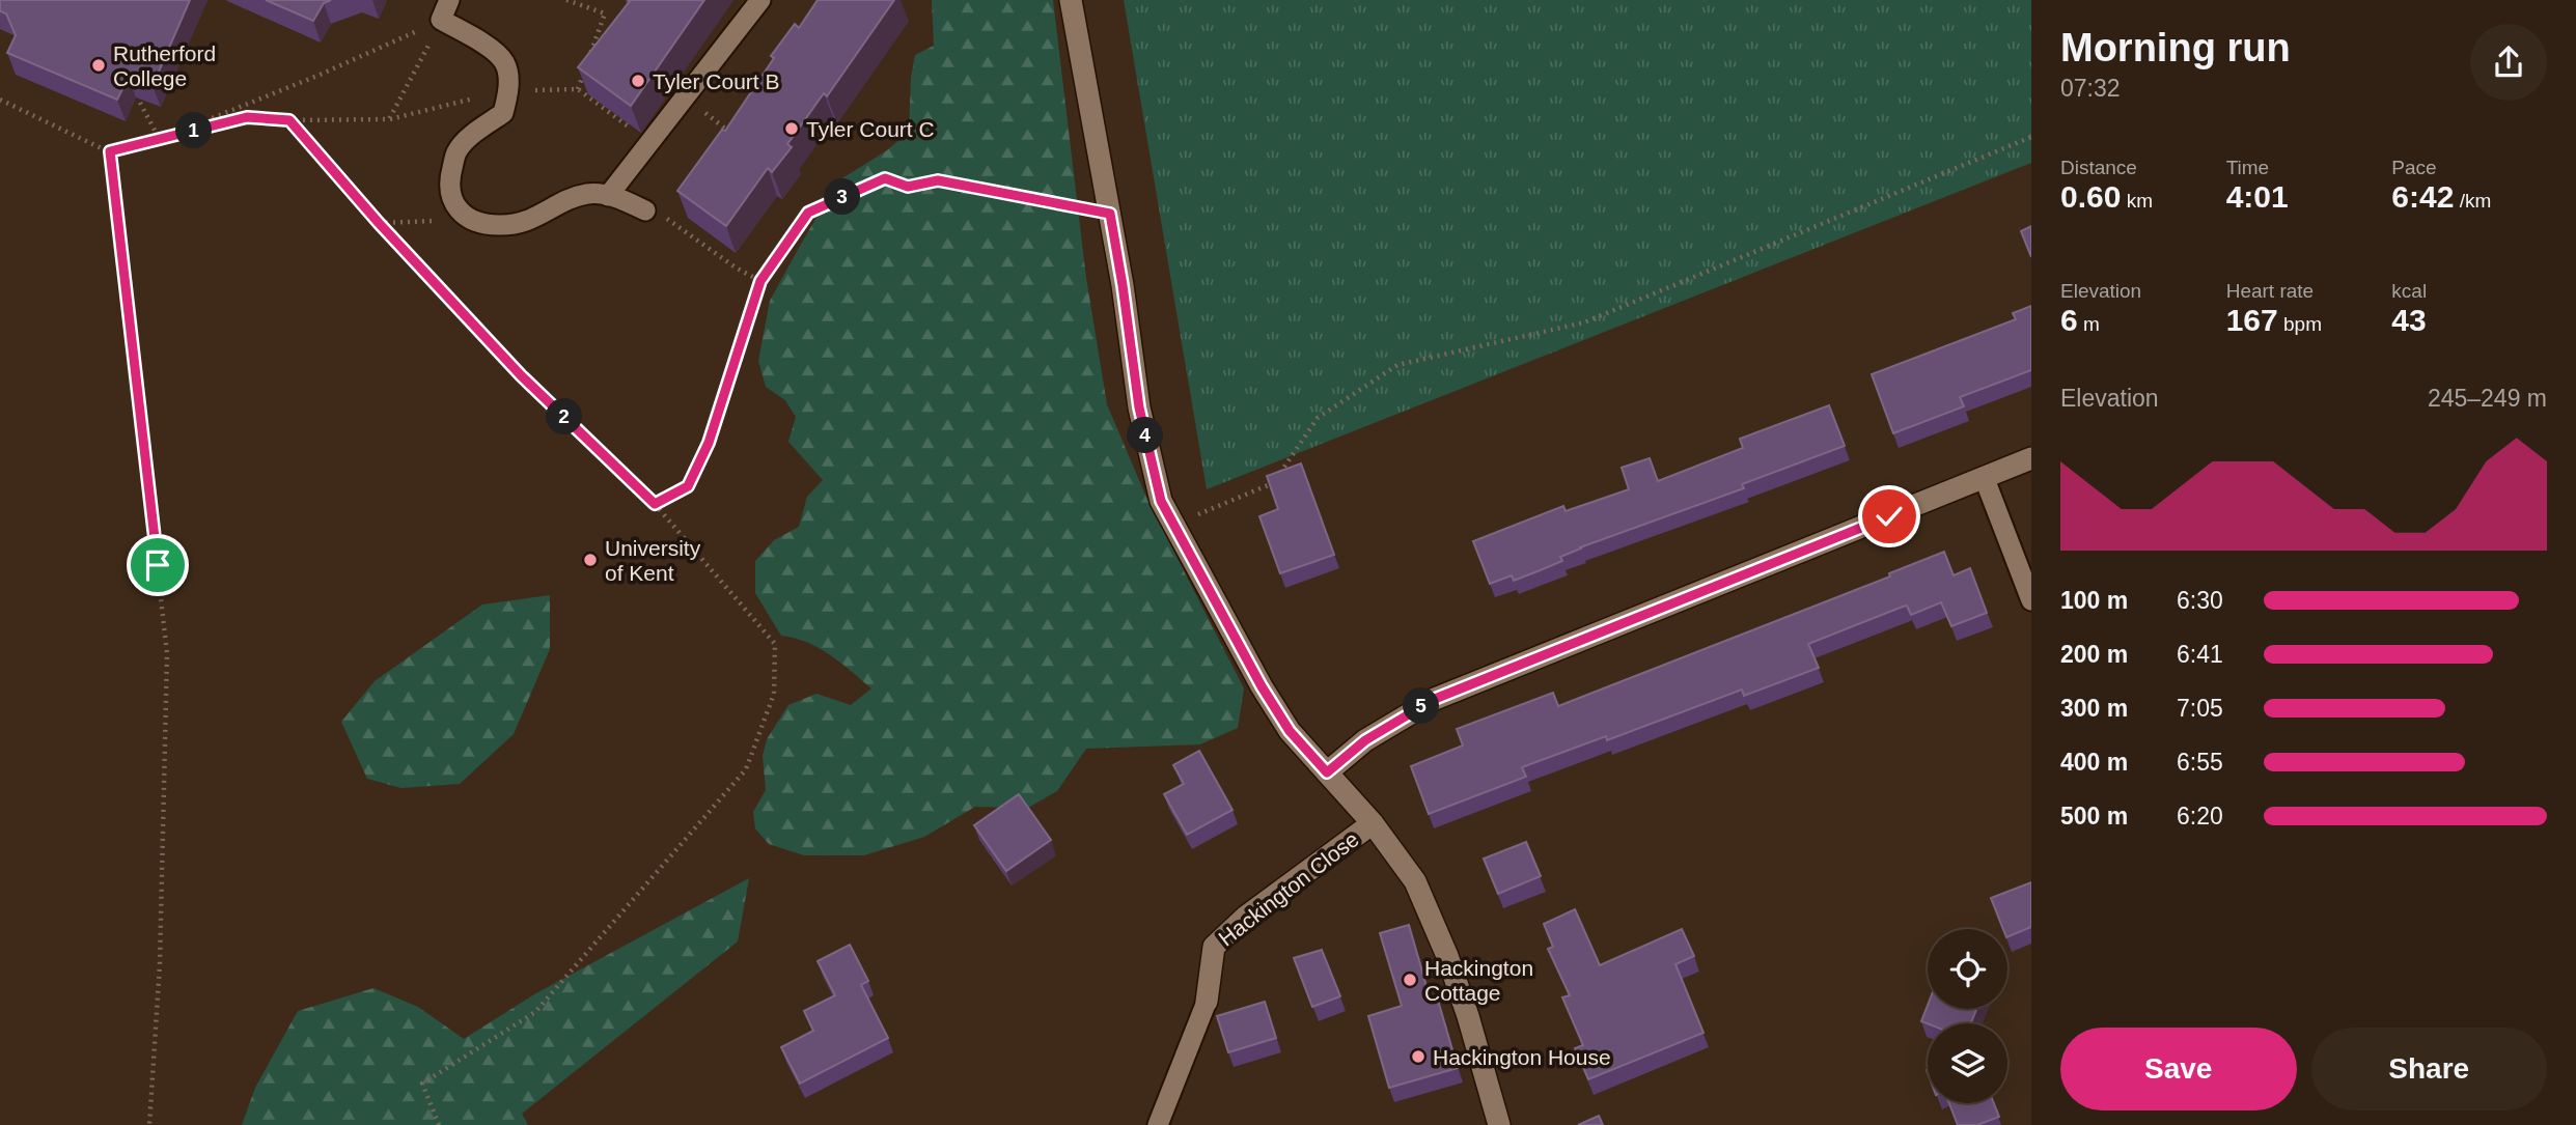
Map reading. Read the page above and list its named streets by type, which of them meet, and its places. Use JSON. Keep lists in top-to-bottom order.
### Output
{
  "streets": {
    "street": ["Hackington Close"]
  },
  "places": [
    "Rutherford College",
    "Tyler Court B",
    "Tyler Court C",
    "University of Kent",
    "Hackington Cottage",
    "Hackington House"
  ],
  "page": {
    "heading": ["Morning run", "07:32"],
    "pins": [
      "1",
      "3",
      "2",
      "4",
      "5"
    ],
    "stats": [
      ["Distance", "0.60 km"],
      ["Time", "4:01"],
      ["Pace", "6:42 /km"],
      ["Elevation", "6 m"],
      ["Heart rate", "167 bpm"],
      ["kcal", "43"]
    ],
    "chart": ["Elevation", "245–249 m"],
    "list": [
      {
        "name": "100 m",
        "note": "6:30"
      },
      {
        "name": "200 m",
        "note": "6:41"
      },
      {
        "name": "300 m",
        "note": "7:05"
      },
      {
        "name": "400 m",
        "note": "6:55"
      },
      {
        "name": "500 m",
        "note": "6:20"
      }
    ],
    "buttons": ["Save", "Share"]
  }
}
